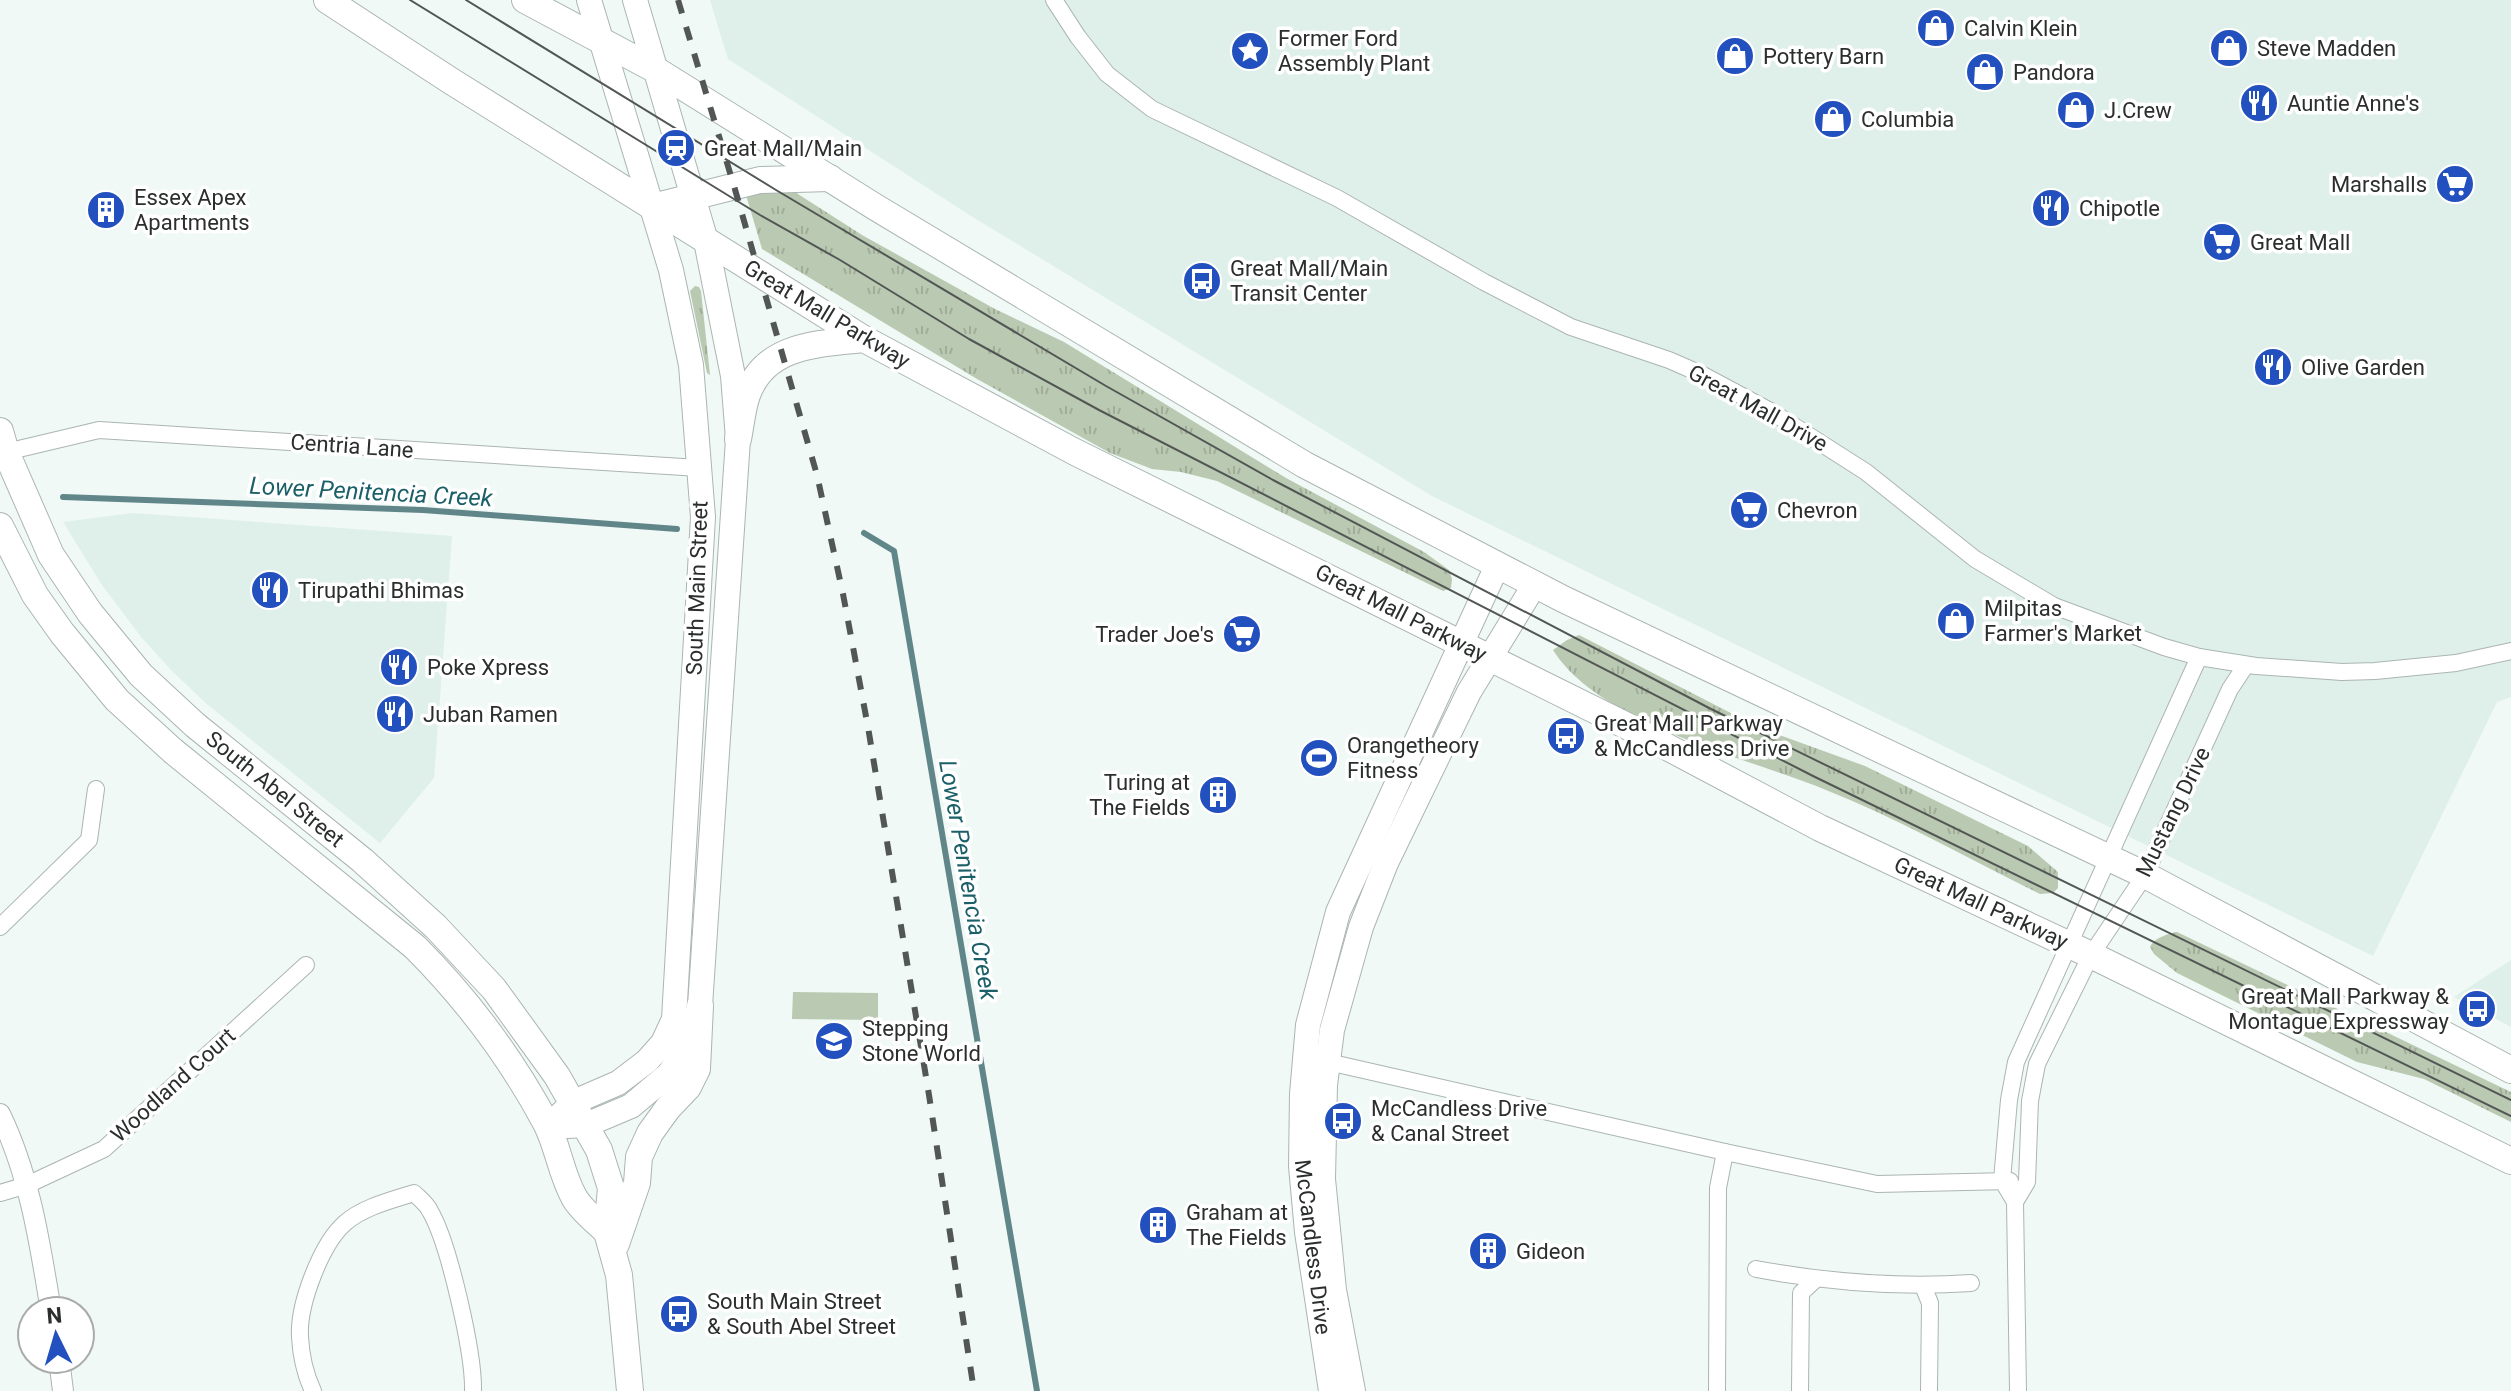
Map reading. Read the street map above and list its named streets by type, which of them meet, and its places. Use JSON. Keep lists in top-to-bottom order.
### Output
{
  "streets": {
    "main road": [
      "Great Mall Parkway",
      "South Main Street",
      "South Abel Street",
      "McCandless Drive"
    ],
    "street": [
      "Great Mall Drive",
      "Centria Lane",
      "Mustang Drive",
      "Woodland Court"
    ]
  },
  "crossings": [
    ["Great Mall Parkway", "South Main Street"],
    ["Great Mall Parkway", "Mustang Drive"],
    ["Great Mall Parkway", "McCandless Drive"],
    ["Great Mall Drive", "Mustang Drive"],
    ["Centria Lane", "South Main Street"],
    ["Centria Lane", "South Abel Street"],
    ["South Main Street", "South Abel Street"]
  ],
  "water": ["Lower Penitencia Creek"],
  "places": {
    "shop": [
      "Calvin Klein",
      "Steve Madden",
      "Pottery Barn",
      "Pandora",
      "J.Crew",
      "Columbia",
      "Milpitas Farmer's Market"
    ],
    "place": ["Former Ford Assembly Plant"],
    "restaurant": [
      "Auntie Anne's",
      "Chipotle",
      "Olive Garden",
      "Tirupathi Bhimas",
      "Poke Xpress",
      "Juban Ramen"
    ],
    "station": ["Great Mall/Main"],
    "supermarket": [
      "Marshalls",
      "Great Mall",
      "Chevron",
      "Trader Joe's"
    ],
    "building": [
      "Essex Apex Apartments",
      "Turing at The Fields",
      "Graham at The Fields",
      "Gideon"
    ],
    "bus stop": [
      "Great Mall/Main Transit Center",
      "Great Mall Parkway & McCandless Drive",
      "Great Mall Parkway & Montague Expressway",
      "McCandless Drive & Canal Street",
      "South Main Street & South Abel Street"
    ],
    "sports": ["Orangetheory Fitness"],
    "school or university": ["Stepping Stone World"]
  },
  "north": "top"
}
